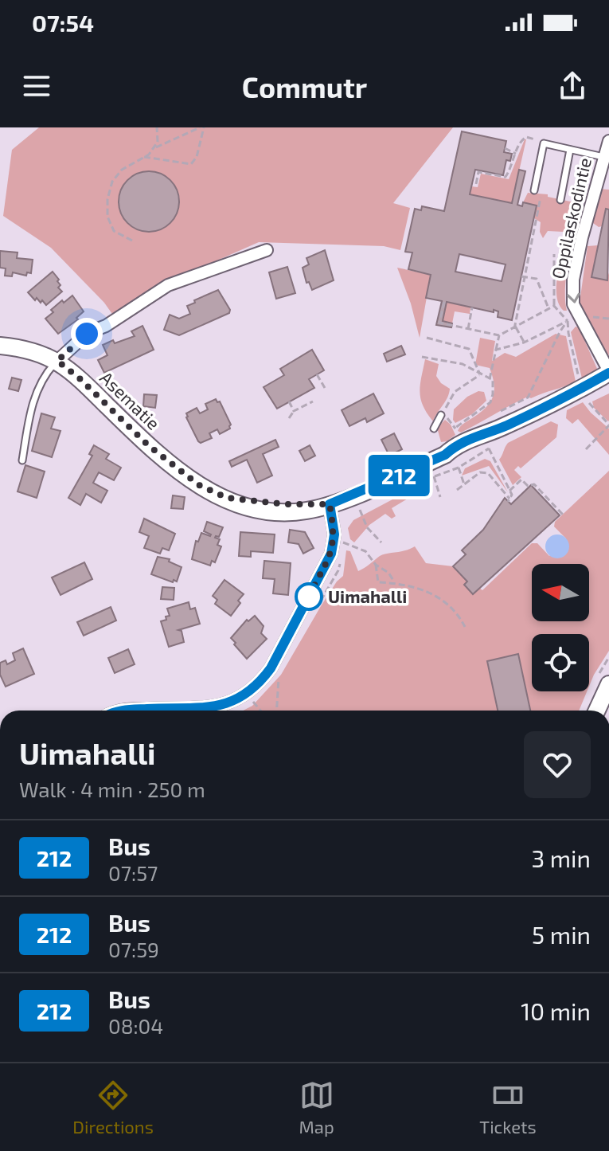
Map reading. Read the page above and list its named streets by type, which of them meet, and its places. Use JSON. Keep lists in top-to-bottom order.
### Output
{
  "streets": {
    "street": ["Oppilaskodintie", "Asematie"]
  },
  "crossings": [
    ["Oppilaskodintie", "Asematie"]
  ],
  "one_way": ["Oppilaskodintie"],
  "places": ["Uimahalli"],
  "lines": ["bus line 212"],
  "north": "left",
  "page": {
    "status": "07:54",
    "header": "Commutr",
    "on_map": "212",
    "heading": ["Uimahalli", "Walk · 4 min · 250 m"],
    "list": [
      {
        "mark": "212",
        "name": "Bus",
        "note": "07:57",
        "value": "3 min"
      },
      {
        "mark": "212",
        "name": "Bus",
        "note": "07:59",
        "value": "5 min"
      },
      {
        "mark": "212",
        "name": "Bus",
        "note": "08:04",
        "value": "10 min"
      }
    ],
    "tabs": ["Directions", "Map", "Tickets"]
  }
}
